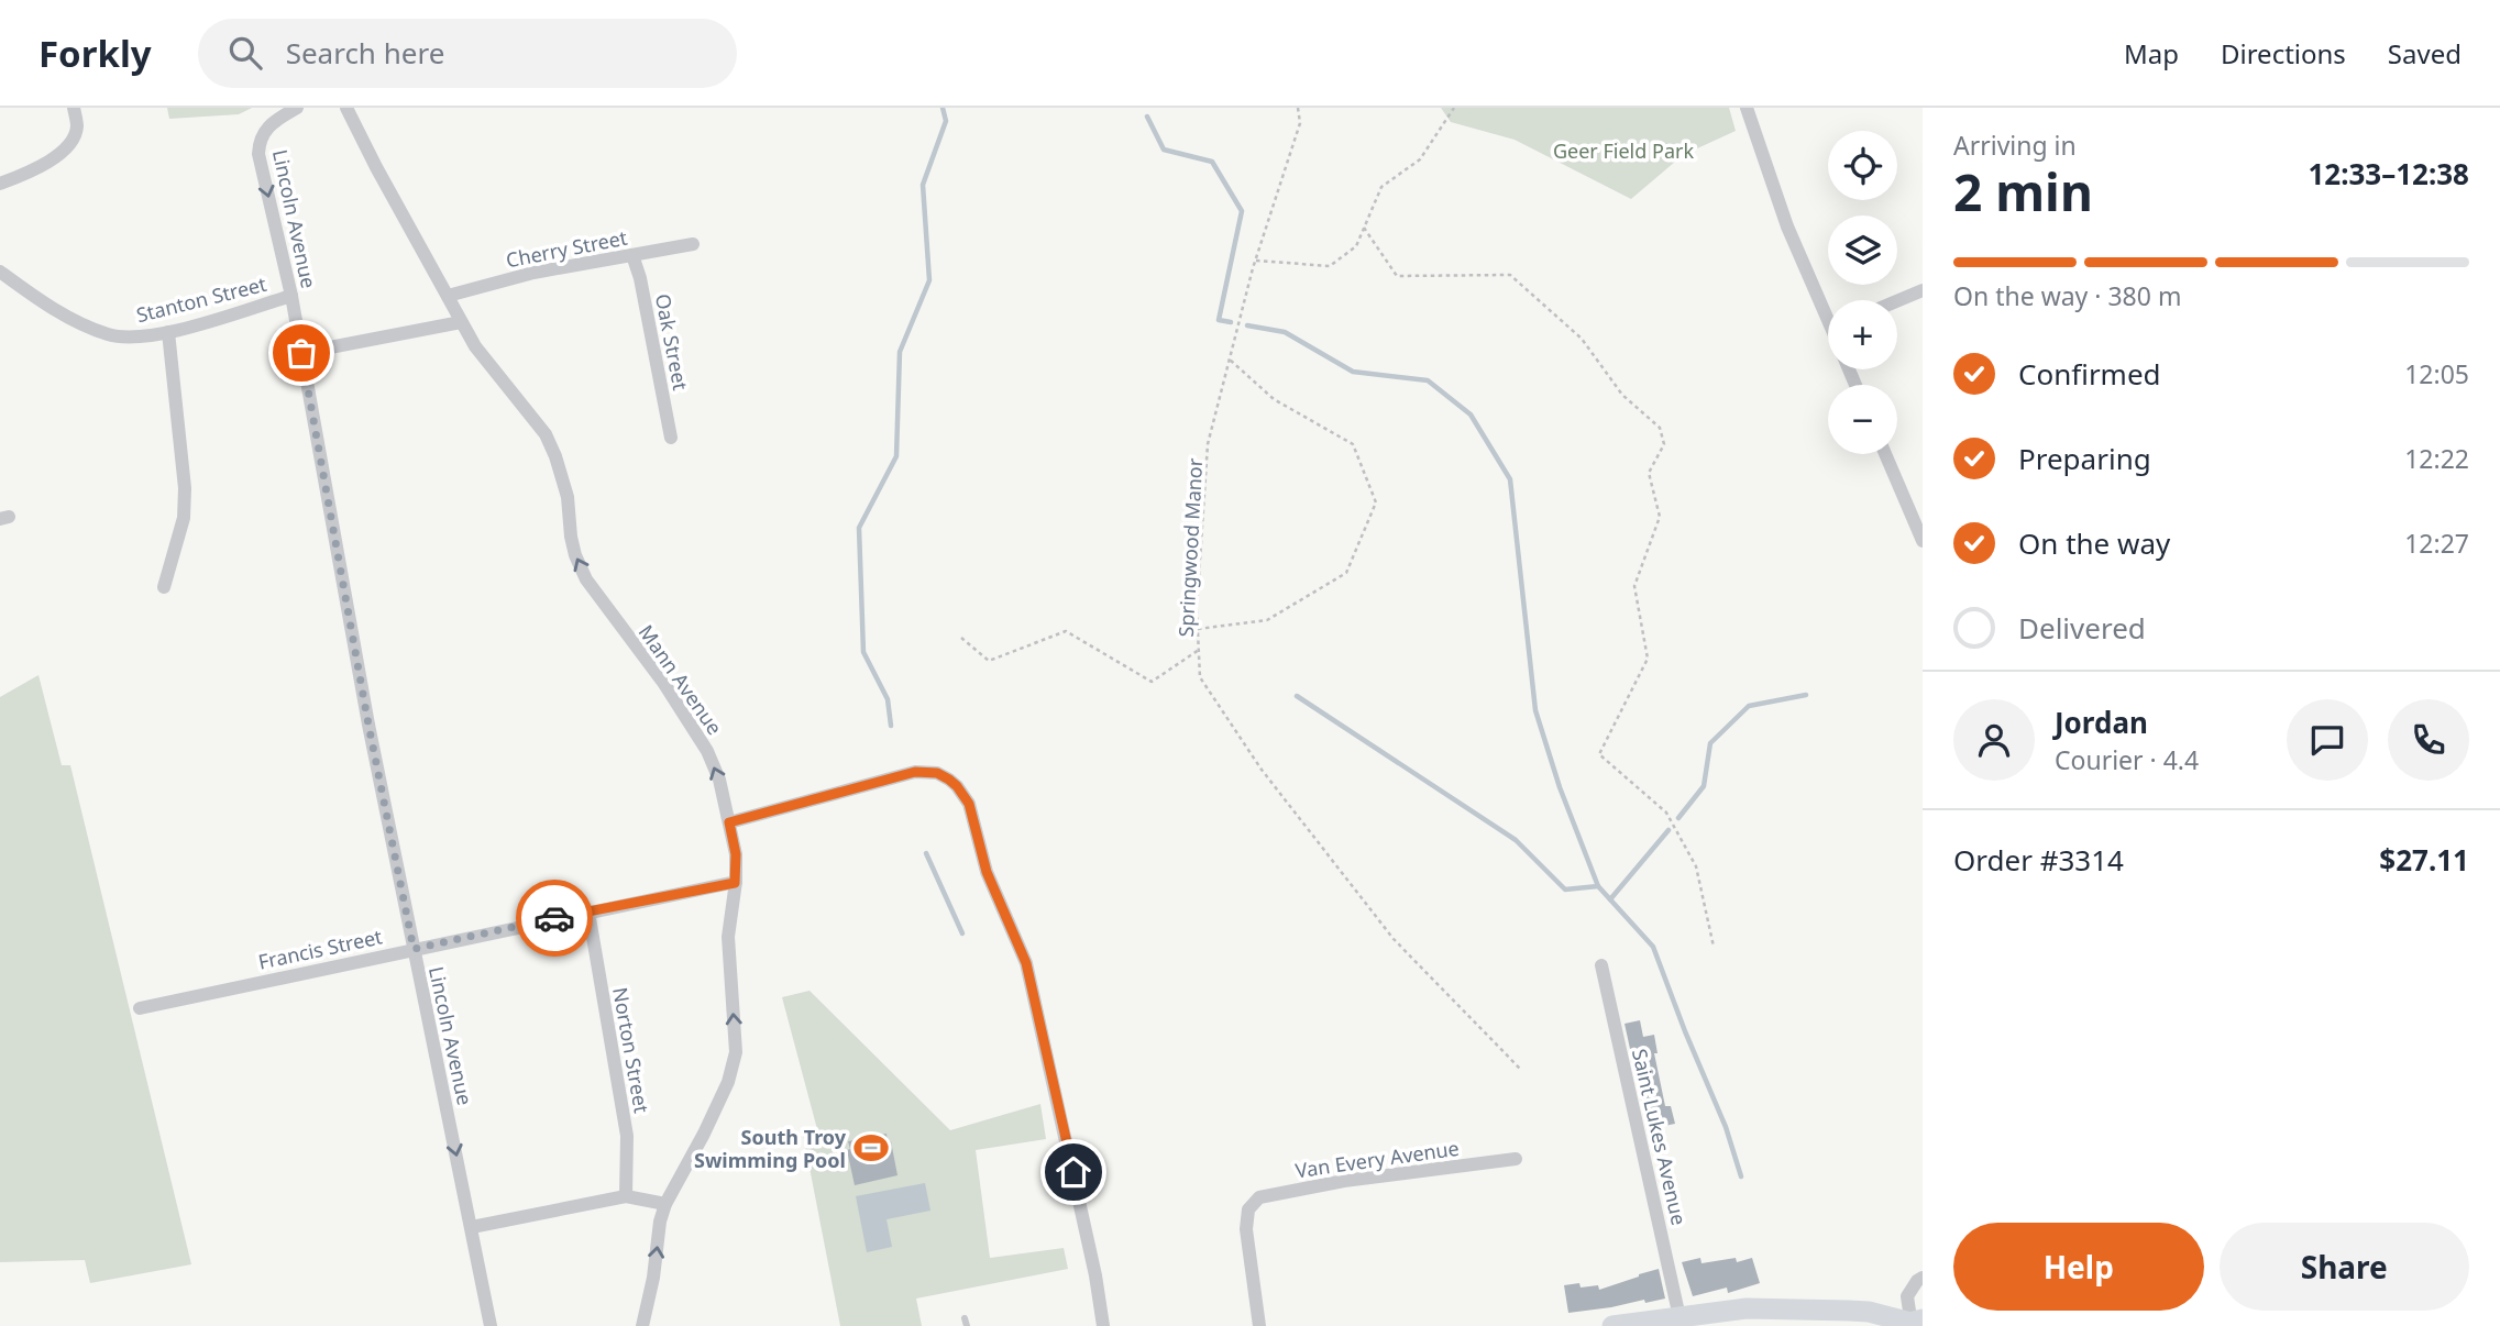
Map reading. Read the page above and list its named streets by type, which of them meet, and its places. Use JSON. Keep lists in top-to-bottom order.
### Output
{
  "streets": {
    "street": [
      "Lincoln Avenue",
      "Cherry Street",
      "Stanton Street",
      "Oak Street",
      "Mann Avenue",
      "Francis Street",
      "Norton Street",
      "Saint Lukes Avenue",
      "Van Every Avenue"
    ],
    "path": ["Springwood Manor"]
  },
  "crossings": [
    ["Lincoln Avenue", "Stanton Street"],
    ["Lincoln Avenue", "Francis Street"],
    ["Cherry Street", "Oak Street"],
    ["Cherry Street", "Mann Avenue"],
    ["Mann Avenue", "Francis Street"],
    ["Francis Street", "Norton Street"]
  ],
  "one_way": ["Lincoln Avenue", "Mann Avenue"],
  "parks": ["Geer Field Park"],
  "places": {
    "sports": ["South Troy Swimming Pool"]
  },
  "page": {
    "header": "Forkly",
    "search": "Search here",
    "nav": ["Map", "Directions", "Saved"],
    "heading": ["2 min", "Arriving in", "12:33–12:38"],
    "panel": [
      "Jordan",
      "Courier · 4.4",
      "Order #3314",
      "$27.11"
    ],
    "map_buttons": ["+", "−"],
    "bar": "On the way · 380 m",
    "list": [
      ["Confirmed", "12:05"],
      ["Preparing", "12:22"],
      ["On the way", "12:27"],
      "Delivered"
    ],
    "buttons": ["Help", "Share"]
  }
}
